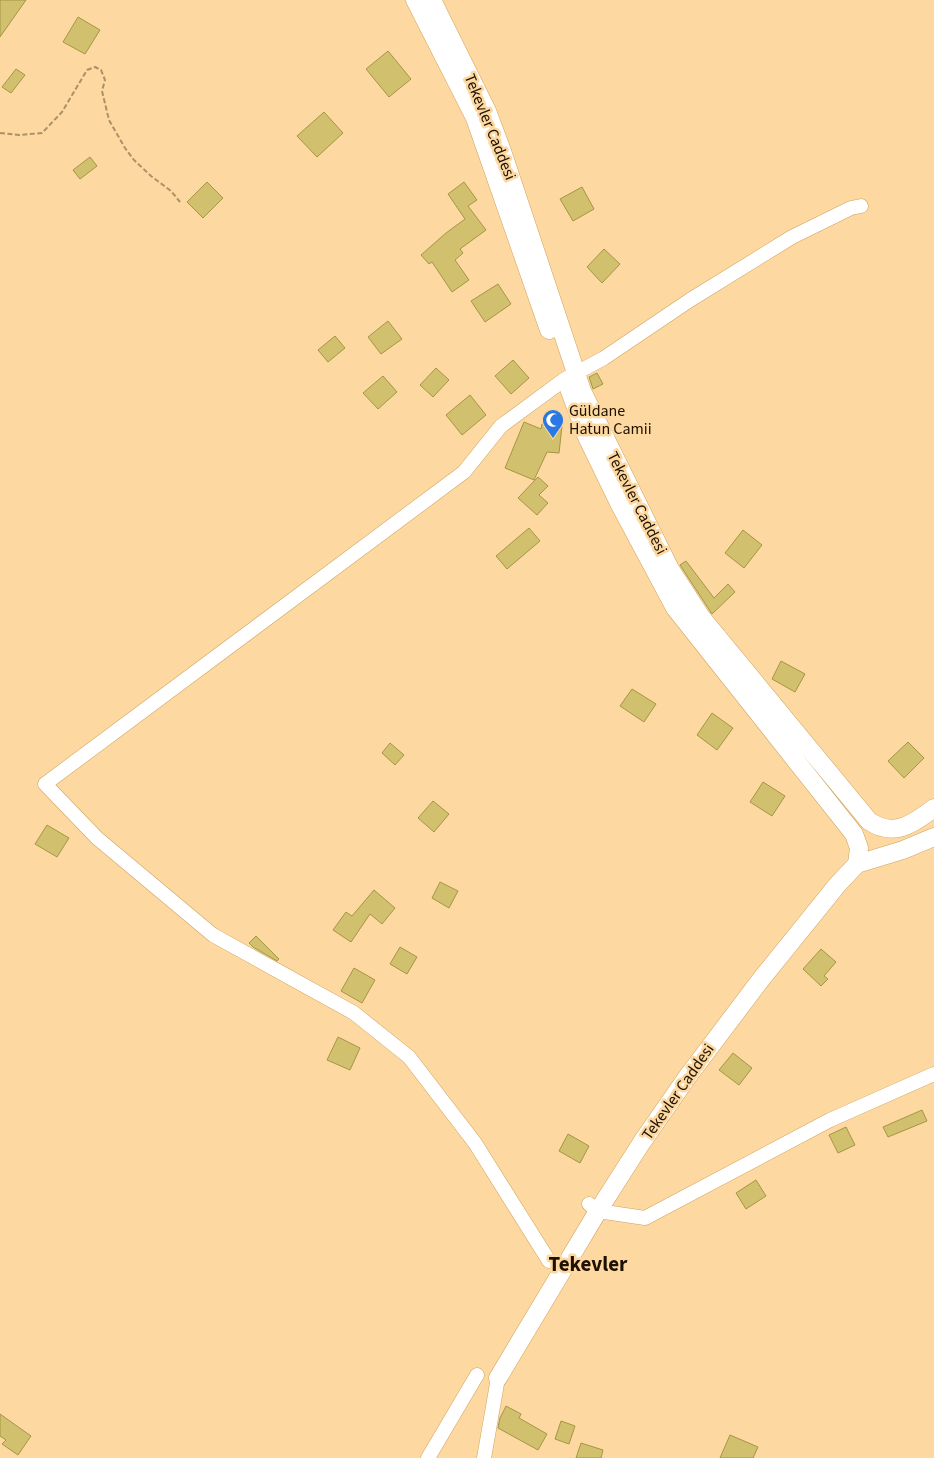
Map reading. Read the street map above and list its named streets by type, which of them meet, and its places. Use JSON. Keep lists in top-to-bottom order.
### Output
{
  "streets": {
    "street": ["Tekevler Caddesi"]
  },
  "districts": ["Tekevler"],
  "places": {
    "mosque": ["Güldane Hatun Camii"]
  }
}
